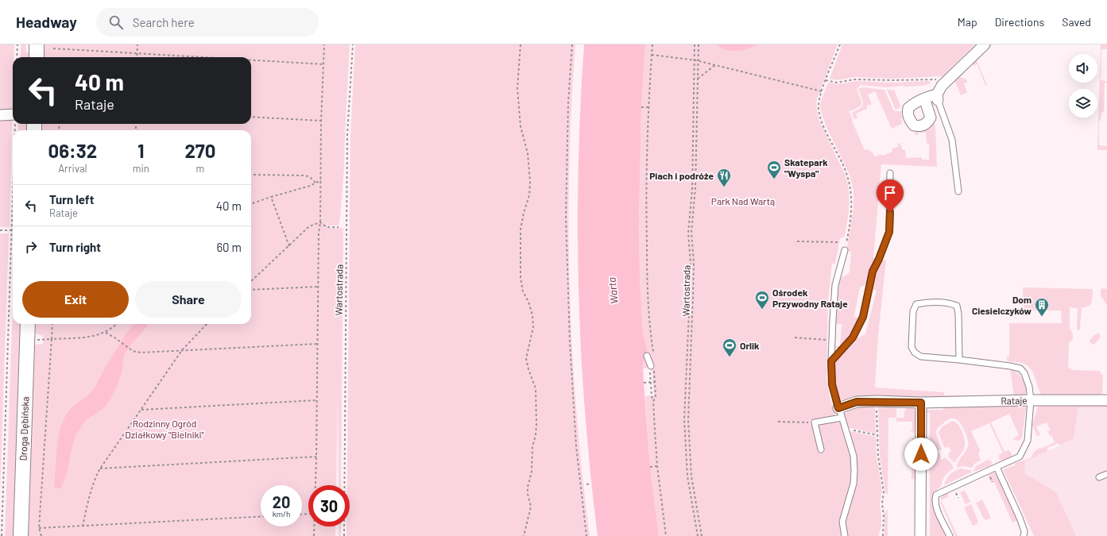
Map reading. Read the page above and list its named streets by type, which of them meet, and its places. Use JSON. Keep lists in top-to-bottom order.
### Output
{
  "streets": {
    "street": ["Rataje", "Droga Dębińska"],
    "path": ["Wartostrada"]
  },
  "water": ["Warta"],
  "parks": ["Park Nad Wartą", "Rodzinny Ogród Działkowy \"Bielniki\""],
  "places": {
    "sports": ["Skatepark \"Wyspa\"", "Ośrodek Przywodny Rataje", "Orlik"],
    "restaurant": ["Piach i podróże"],
    "building": ["Dom Ciesielczyków"]
  },
  "page": {
    "header": "Headway",
    "search": "Search here",
    "nav": ["Map", "Directions", "Saved"],
    "turn": ["40 m", "Rataje"],
    "eta": [
      "06:32",
      "Arrival",
      "1",
      "min",
      "270",
      "m"
    ],
    "list": [
      {
        "name": "Turn left",
        "note": "Rataje",
        "value": "40 m"
      },
      {
        "name": "Turn right",
        "value": "60 m"
      }
    ],
    "buttons": ["Exit", "Share"],
    "speed": "20 km/h",
    "limit": "30"
  }
}
